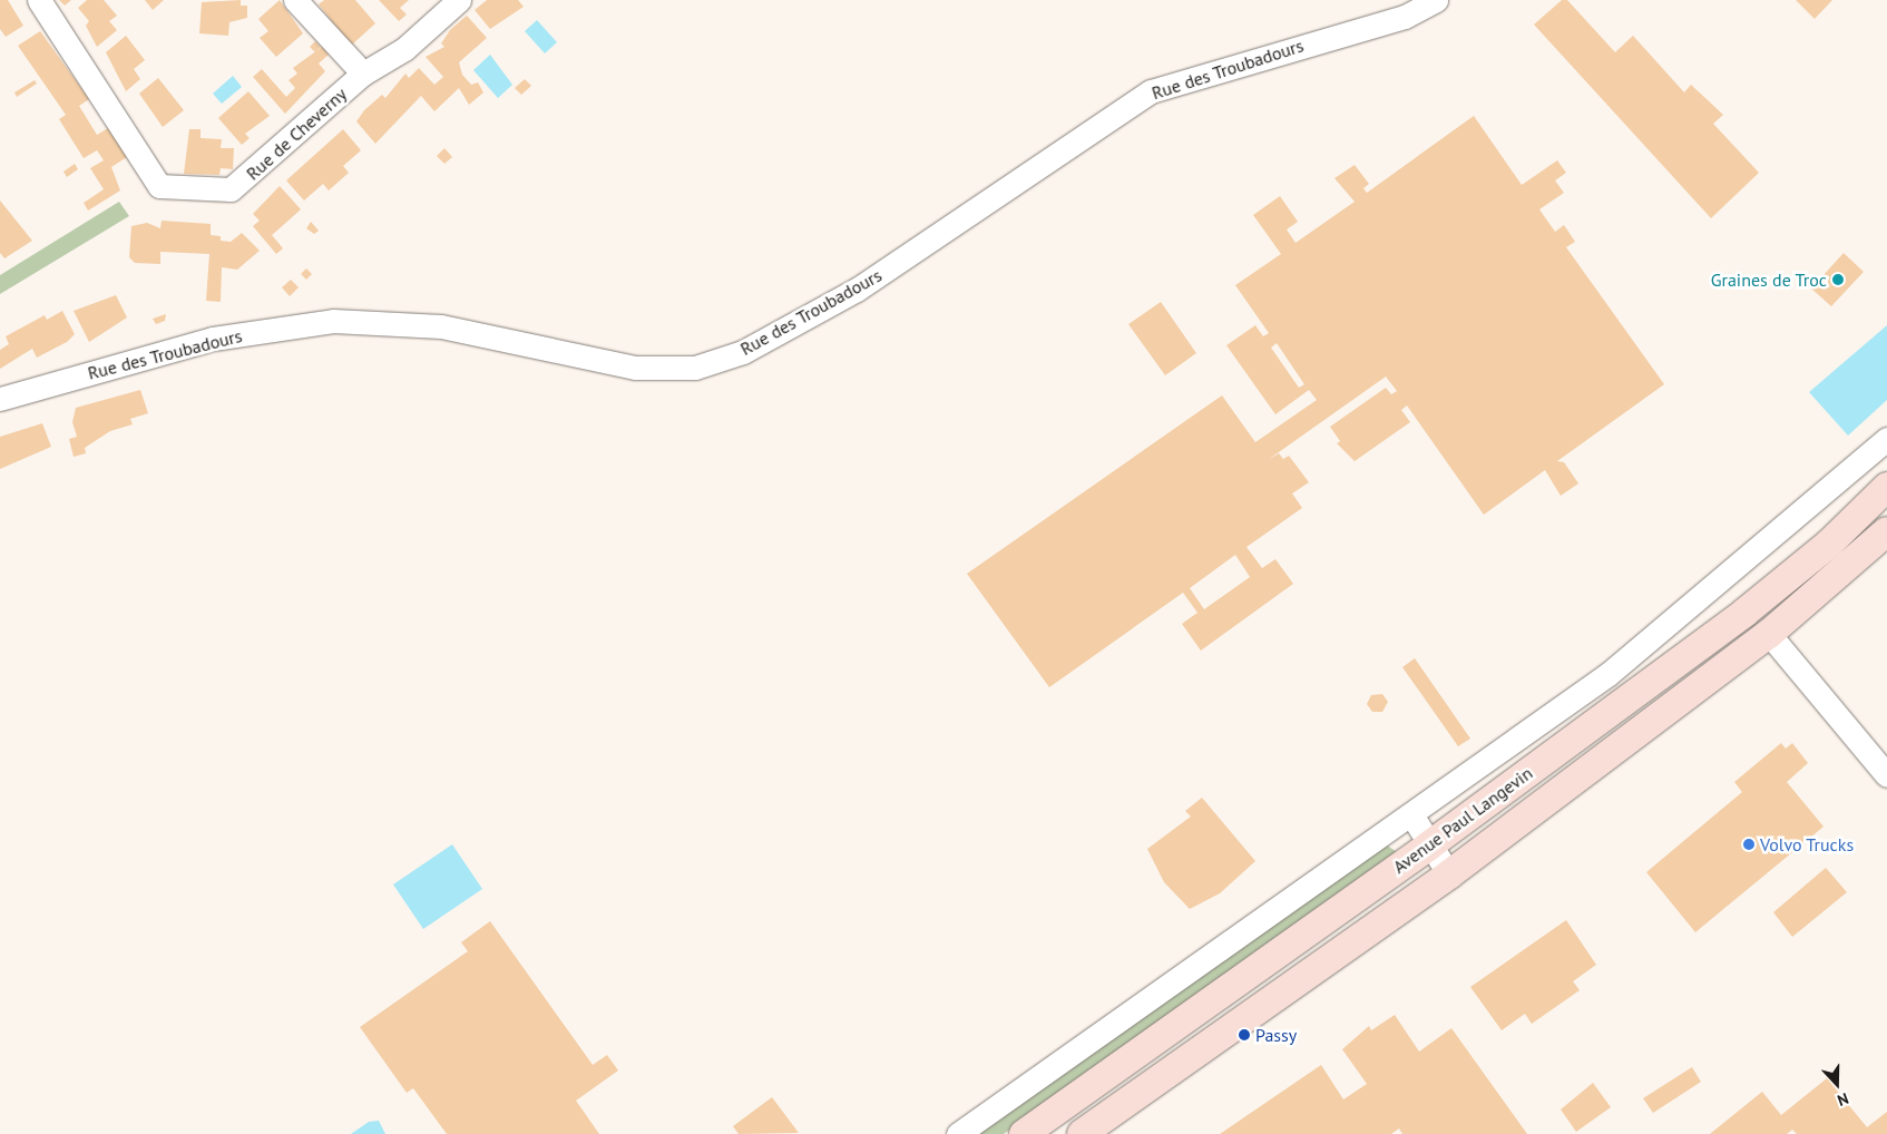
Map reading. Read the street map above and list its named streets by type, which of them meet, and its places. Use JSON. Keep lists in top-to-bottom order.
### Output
{
  "streets": {
    "main road": ["Avenue Paul Langevin"],
    "street": ["Rue des Troubadours", "Rue de Cheverny"]
  },
  "places": ["Graines de Troc", "Volvo Trucks", "Passy"],
  "north": "bottom"
}
